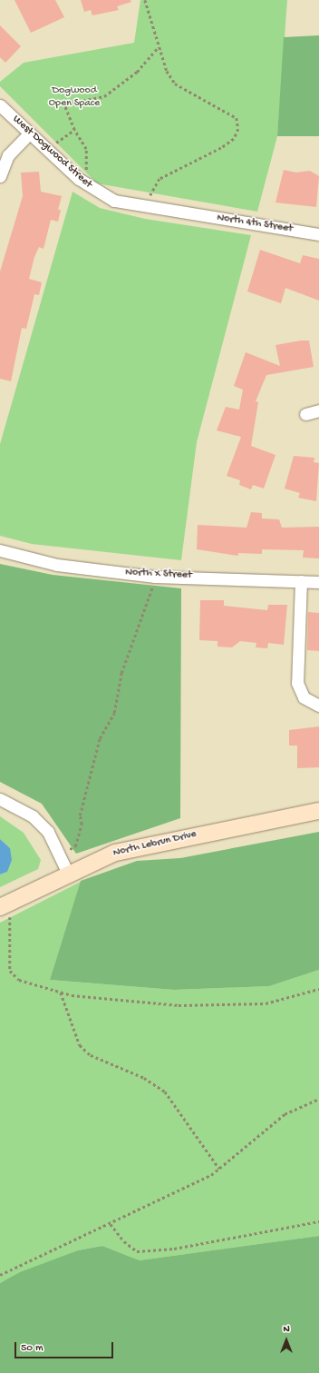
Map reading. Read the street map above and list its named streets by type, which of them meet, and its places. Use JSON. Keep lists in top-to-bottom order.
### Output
{
  "streets": {
    "street": [
      "West Dogwood Street",
      "North 4th Street",
      "North X Street",
      "North Lebrun Drive"
    ]
  },
  "crossings": [
    ["West Dogwood Street", "North 4th Street"]
  ],
  "parks": ["Dogwood Open Space"],
  "scale_bar": "50 m",
  "north": "top"
}
